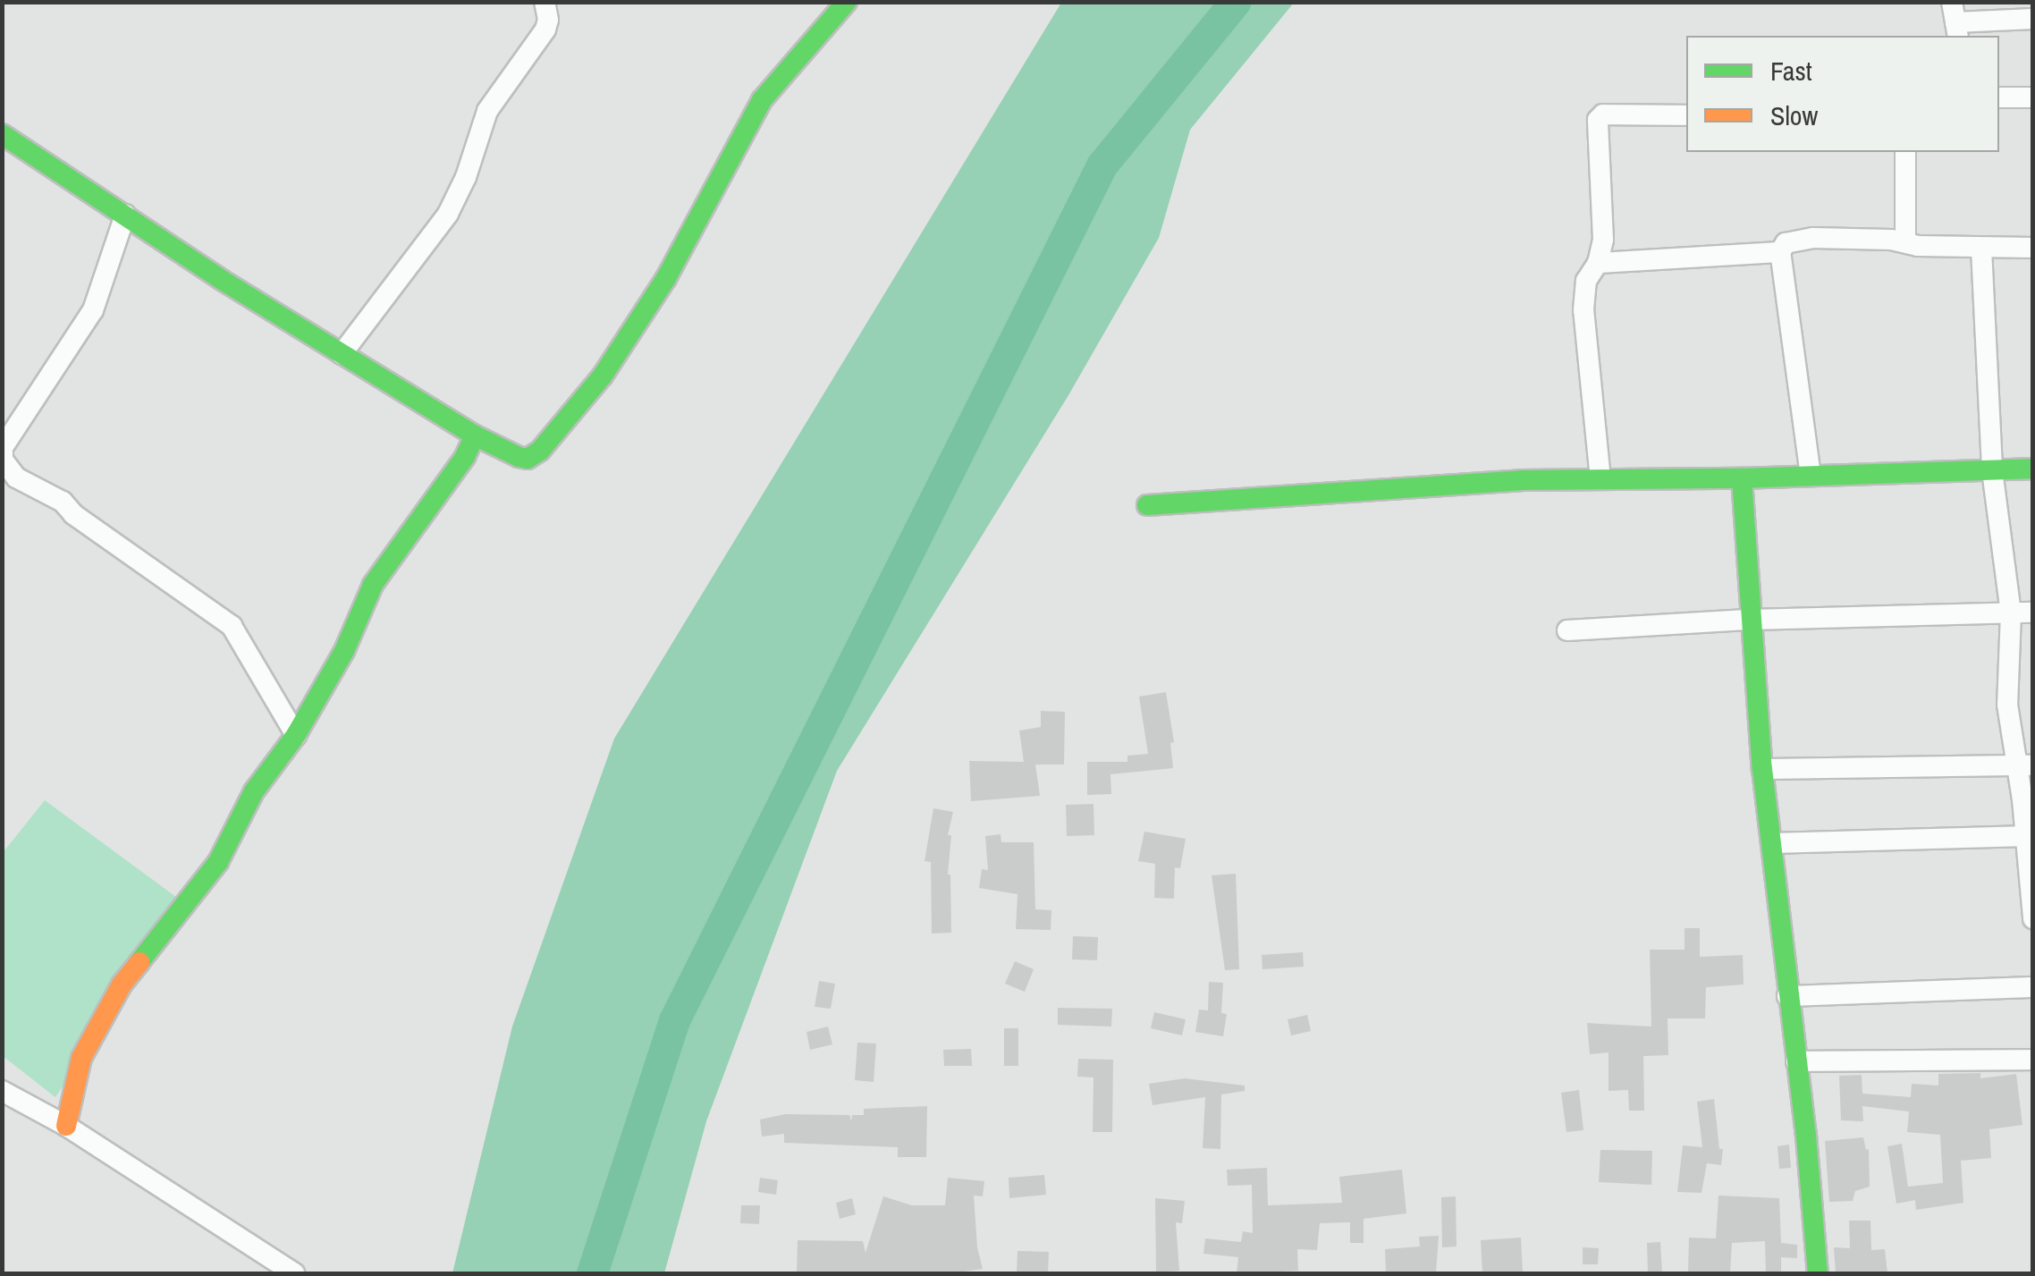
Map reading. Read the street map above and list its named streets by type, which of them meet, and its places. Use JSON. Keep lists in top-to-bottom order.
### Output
{
  "legend": ["Fast", "Slow"]
}
